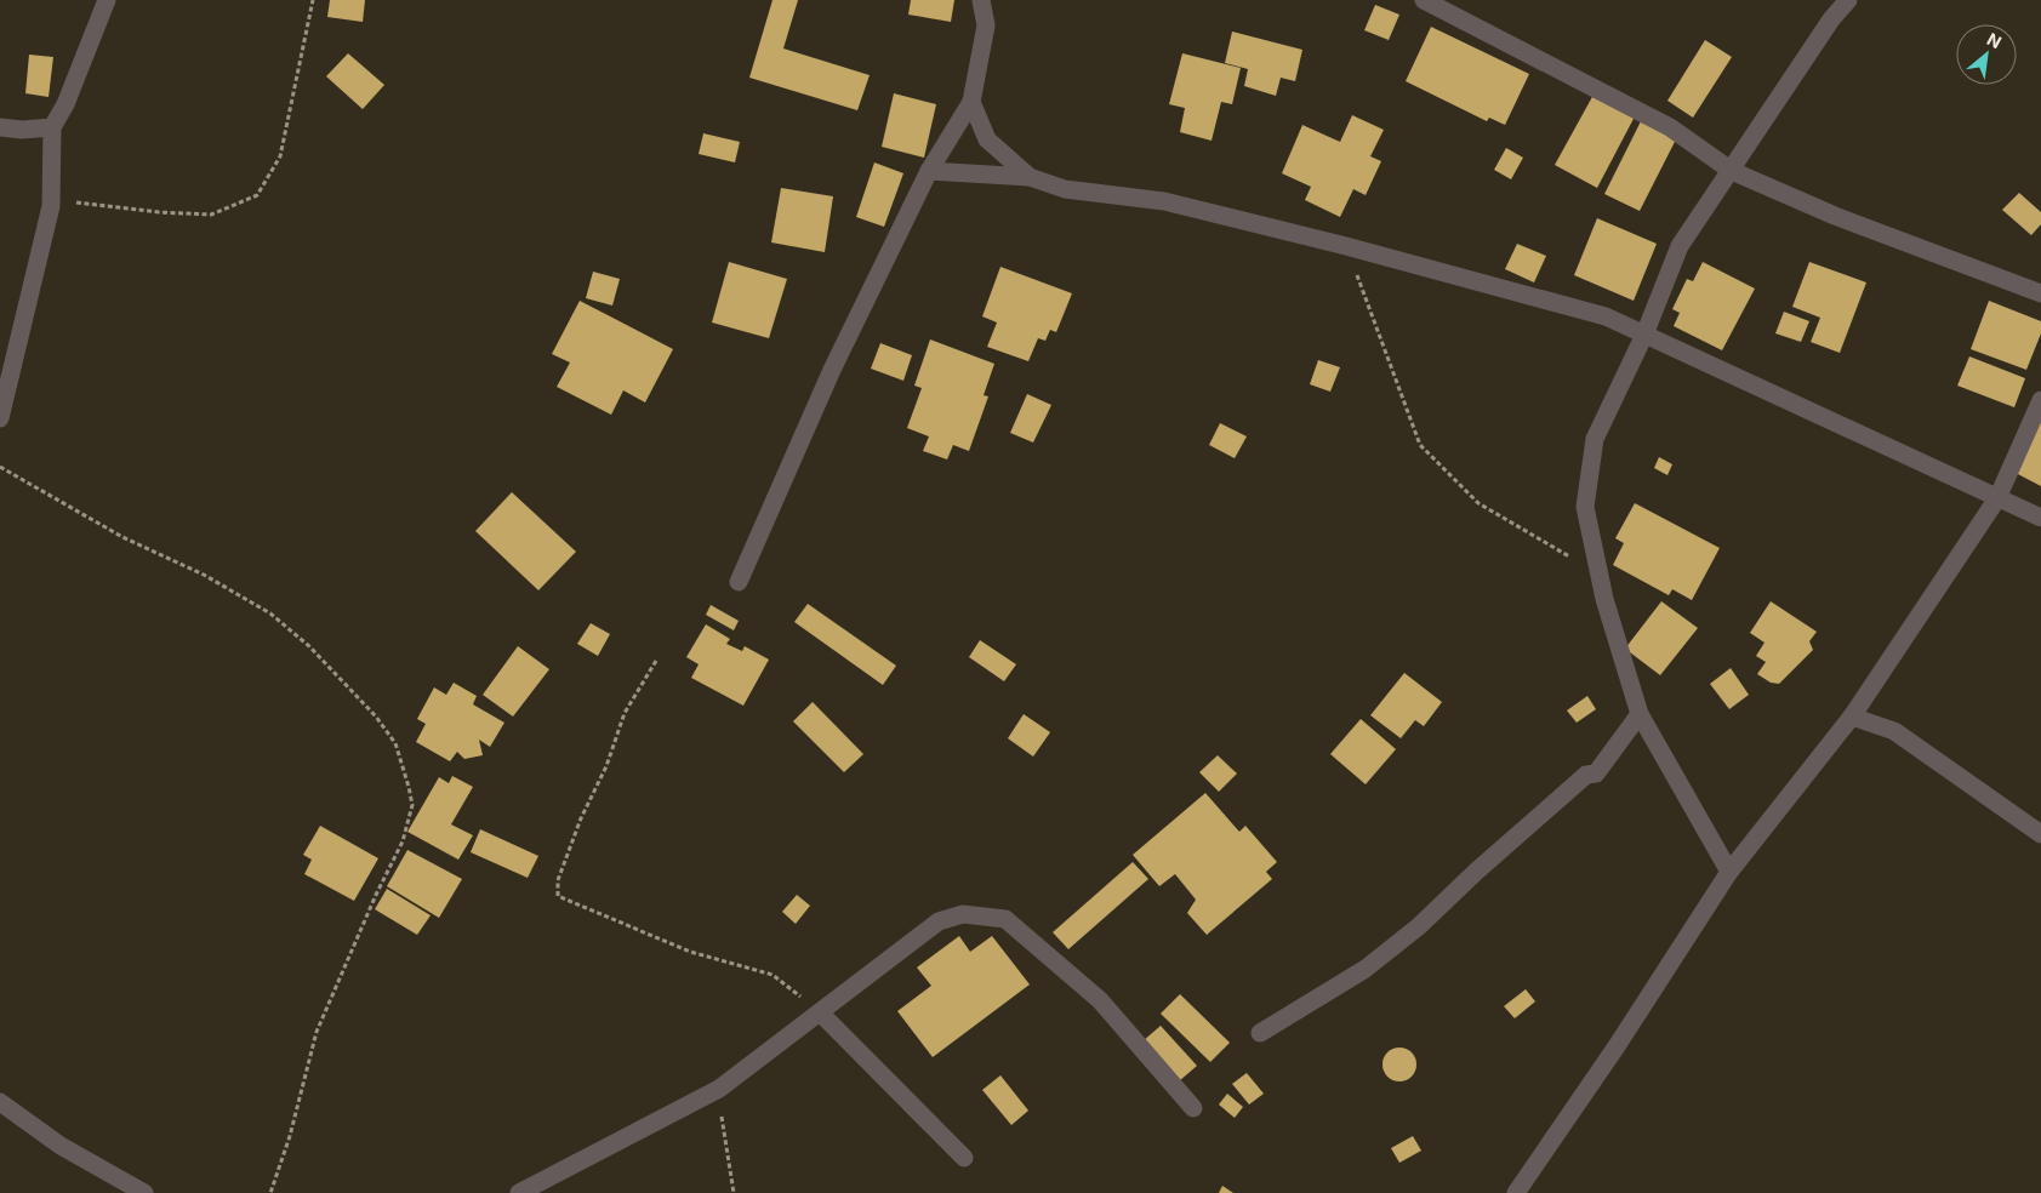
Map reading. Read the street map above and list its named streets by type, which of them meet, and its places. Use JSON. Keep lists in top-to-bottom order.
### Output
{
  "north": "top right"
}
